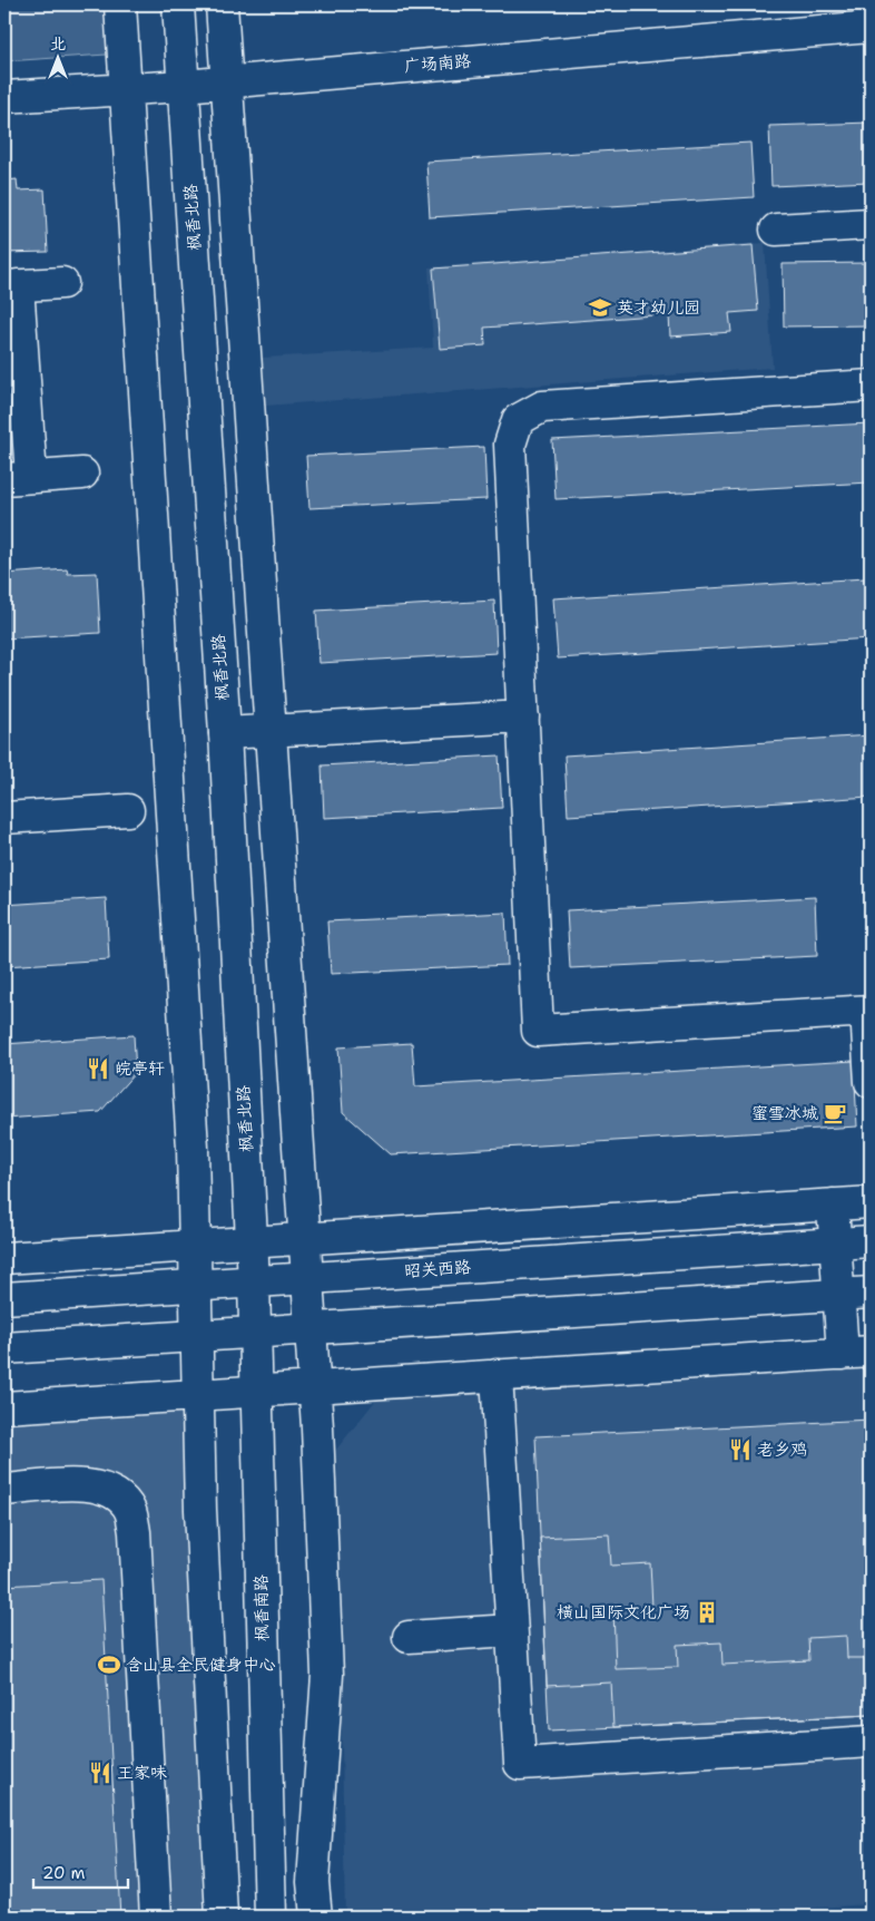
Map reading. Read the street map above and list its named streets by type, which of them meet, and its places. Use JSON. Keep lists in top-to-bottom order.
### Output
{
  "streets": {
    "street": [
      "广场南路",
      "枫香北路",
      "昭关西路",
      "枫香南路"
    ]
  },
  "crossings": [
    ["广场南路", "枫香北路"],
    ["枫香北路", "昭关西路"],
    ["枫香北路", "枫香南路"]
  ],
  "places": {
    "school or university": ["英才幼儿园"],
    "restaurant": ["皖亭轩", "老乡鸡", "王家味"],
    "cafe": ["蜜雪冰城"],
    "building": ["横山国际文化广场"],
    "sports": ["含山县全民健身中心"]
  },
  "scale_bar": "20 m",
  "north": "top"
}
